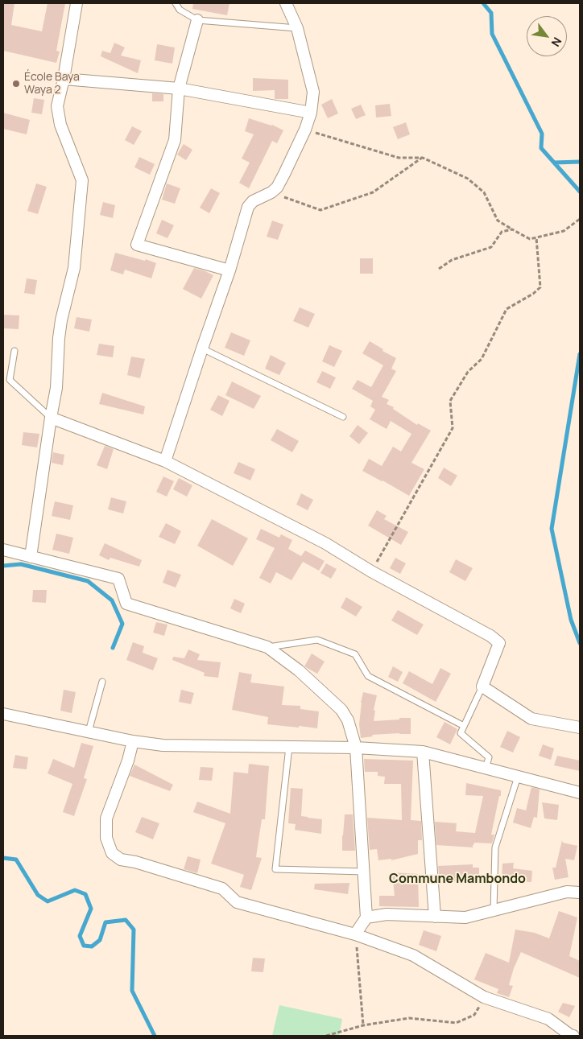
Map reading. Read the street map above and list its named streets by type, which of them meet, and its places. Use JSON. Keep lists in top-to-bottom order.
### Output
{
  "districts": ["Commune Mambondo"],
  "places": ["École Baya Waya 2"],
  "north": "bottom right"
}
